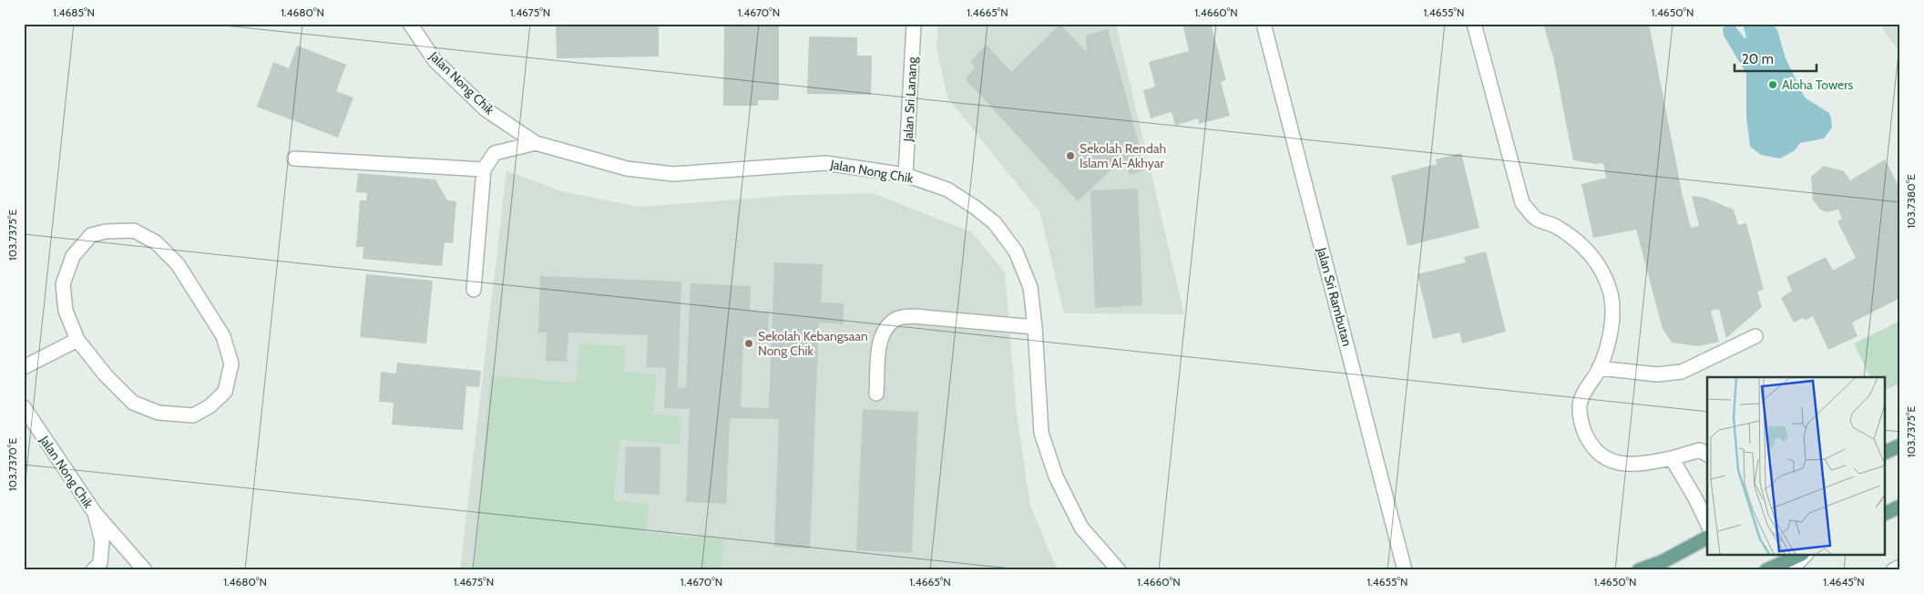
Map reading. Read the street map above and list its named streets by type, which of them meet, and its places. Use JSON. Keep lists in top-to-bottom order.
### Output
{
  "streets": {
    "street": ["Jalan Nong Chik", "Jalan Sri Lanang", "Jalan Sri Rambutan"]
  },
  "crossings": [
    ["Jalan Nong Chik", "Jalan Sri Lanang"]
  ],
  "places": ["Aloha Towers", "Sekolah Rendah Islam Al-Akhyar", "Sekolah Kebangsaan Nong Chik"],
  "scale_bar": "20 m",
  "coordinates": [
    "1.4685°N",
    "1.4680°N",
    "1.4675°N",
    "1.4670°N",
    "1.4665°N",
    "1.4660°N",
    "1.4655°N",
    "1.4650°N",
    "103.7380°E",
    "103.7375°E",
    "103.7370°E",
    "1.4645°N"
  ]
}
